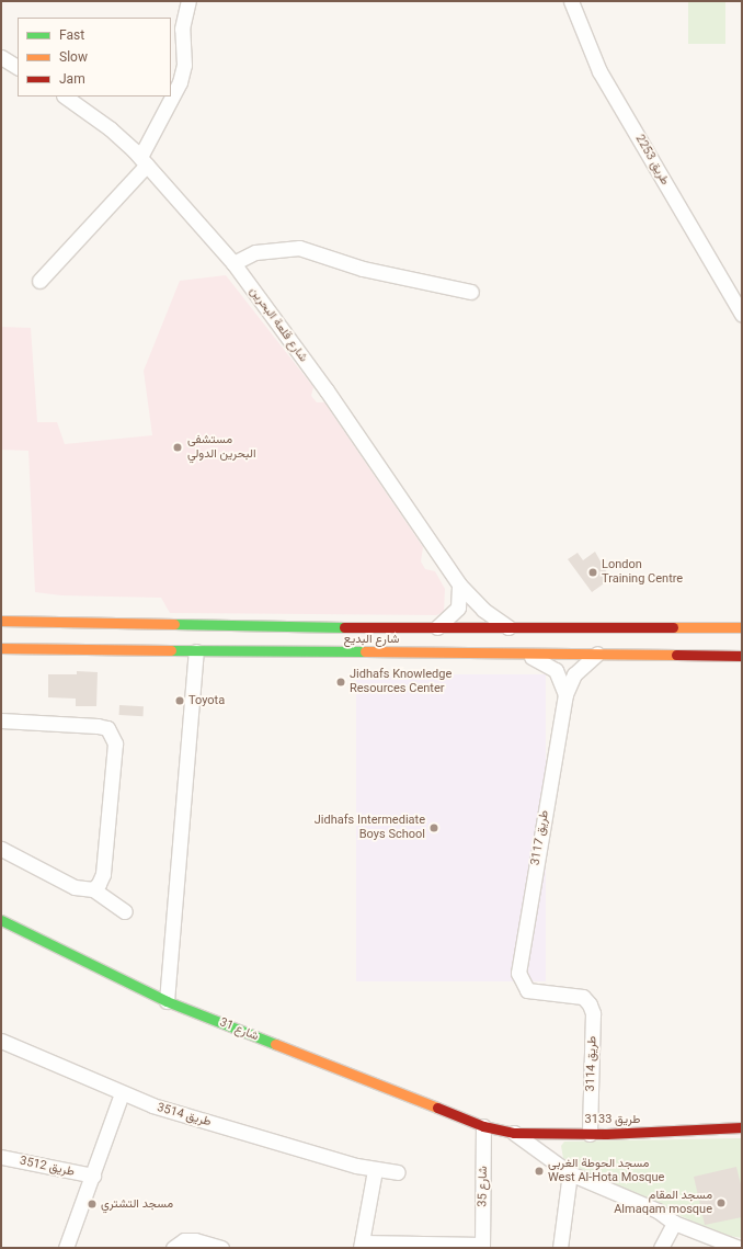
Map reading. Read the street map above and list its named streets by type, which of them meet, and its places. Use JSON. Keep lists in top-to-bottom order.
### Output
{
  "streets": {
    "main road": ["شارع البديع", "شارع 31", "طريق 3133"],
    "street": [
      "طريق 2253",
      "شارع قلعة البحرين",
      "طريق 3117",
      "طريق 3114",
      "طريق 3514",
      "طريق 3512",
      "شارع 35"
    ]
  },
  "crossings": [
    ["شارع قلعة البحرين", "شارع البديع"],
    ["طريق 3117", "طريق 3114"],
    ["شارع 31", "طريق 3133"],
    ["شارع 31", "شارع 35"],
    ["طريق 3114", "طريق 3133"],
    ["طريق 3514", "طريق 3512"],
    ["طريق 3133", "شارع 35"]
  ],
  "places": [
    "مستشفى البحرين الدولي",
    "London Training Centre",
    "Jidhafs Knowledge Resources Center",
    "Toyota",
    "Jidhafs Intermediate Boys School",
    "مسجد الحوطة الغربي West Al-Hota Mosque",
    "مسجد المقام Almaqam mosque",
    "مسجد التشتري"
  ],
  "legend": ["Fast", "Slow", "Jam"]
}
